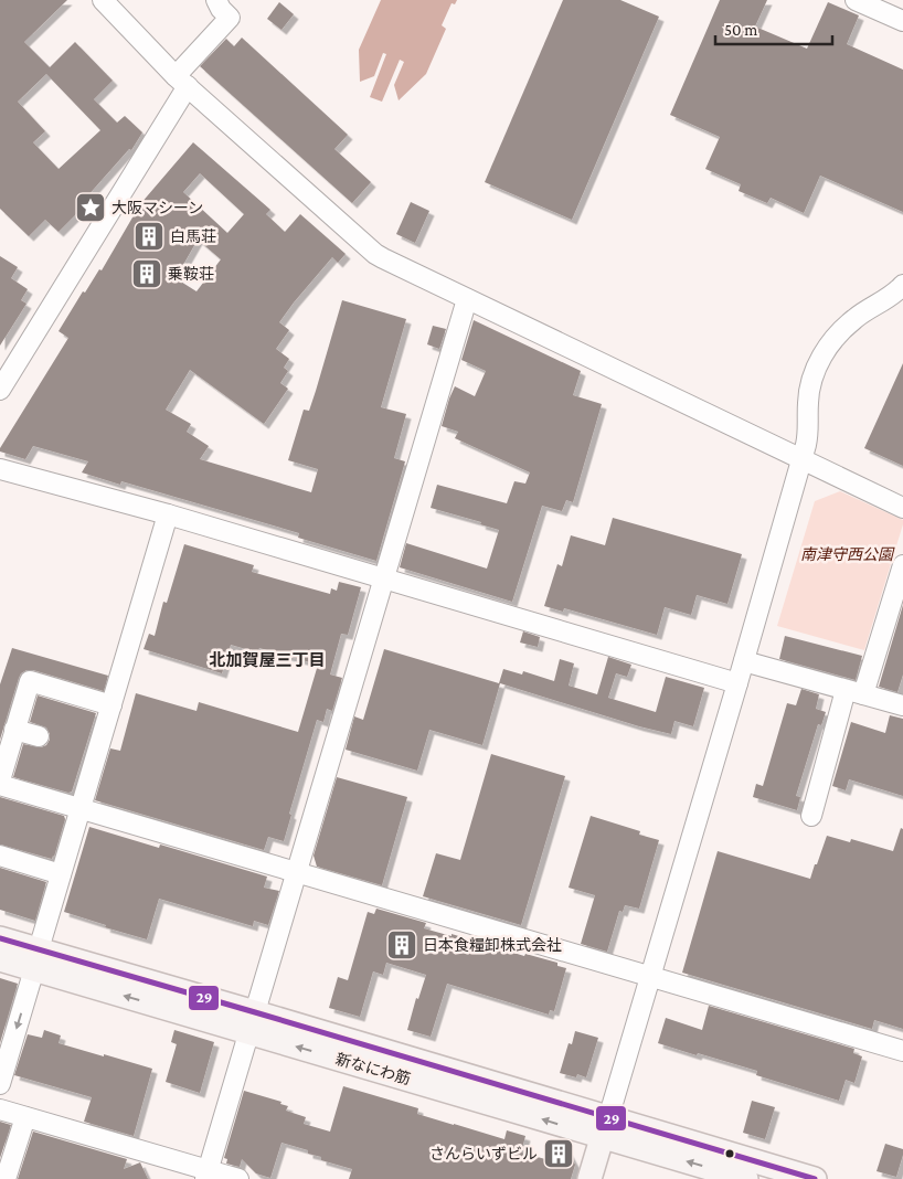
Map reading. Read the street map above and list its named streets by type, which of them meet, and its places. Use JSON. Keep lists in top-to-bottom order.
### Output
{
  "streets": {
    "main road": ["新なにわ筋"]
  },
  "districts": ["北加賀屋三丁目"],
  "parks": ["南津守西公園"],
  "places": {
    "place": ["大阪マシーン"],
    "building": [
      "白馬荘",
      "乗鞍荘",
      "日本食糧卸株式会社",
      "さんらいずビル"
    ]
  },
  "lines": ["transit line 29"],
  "scale_bar": "50 m"
}
